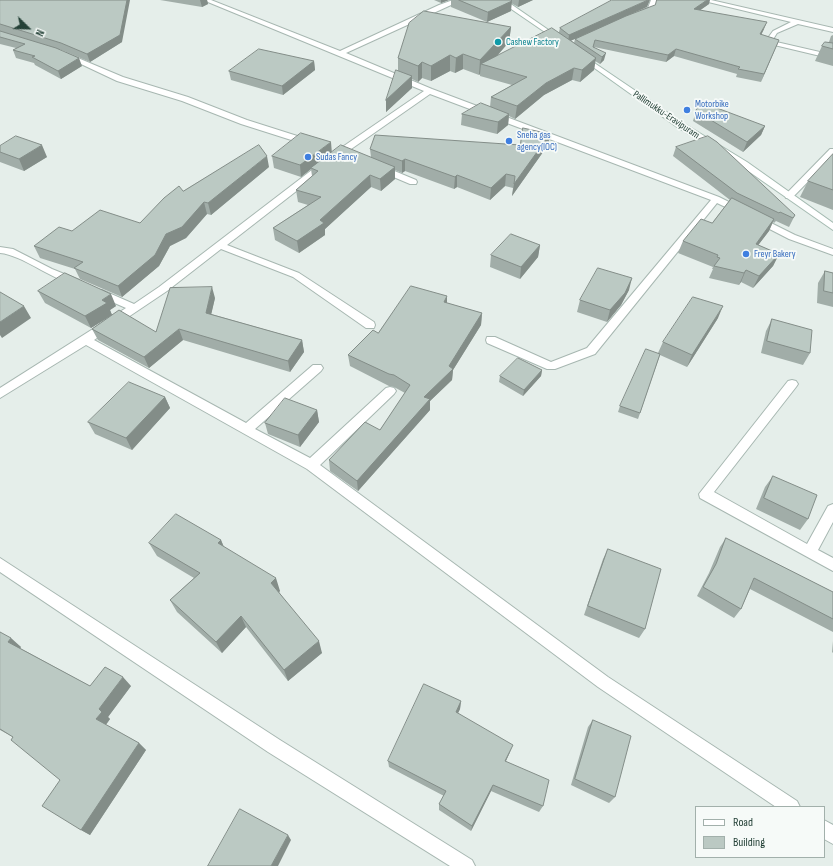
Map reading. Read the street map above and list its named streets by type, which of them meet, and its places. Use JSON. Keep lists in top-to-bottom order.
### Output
{
  "streets": {
    "street": ["Pallimukku-Eravipuram"]
  },
  "places": [
    "Cashew Factory",
    "Motorbike Workshop",
    "Sneha gas agency(IOC)",
    "Sudas Fancy",
    "Freyr Bakery"
  ],
  "legend": ["Road", "Building"],
  "north": "bottom right"
}
